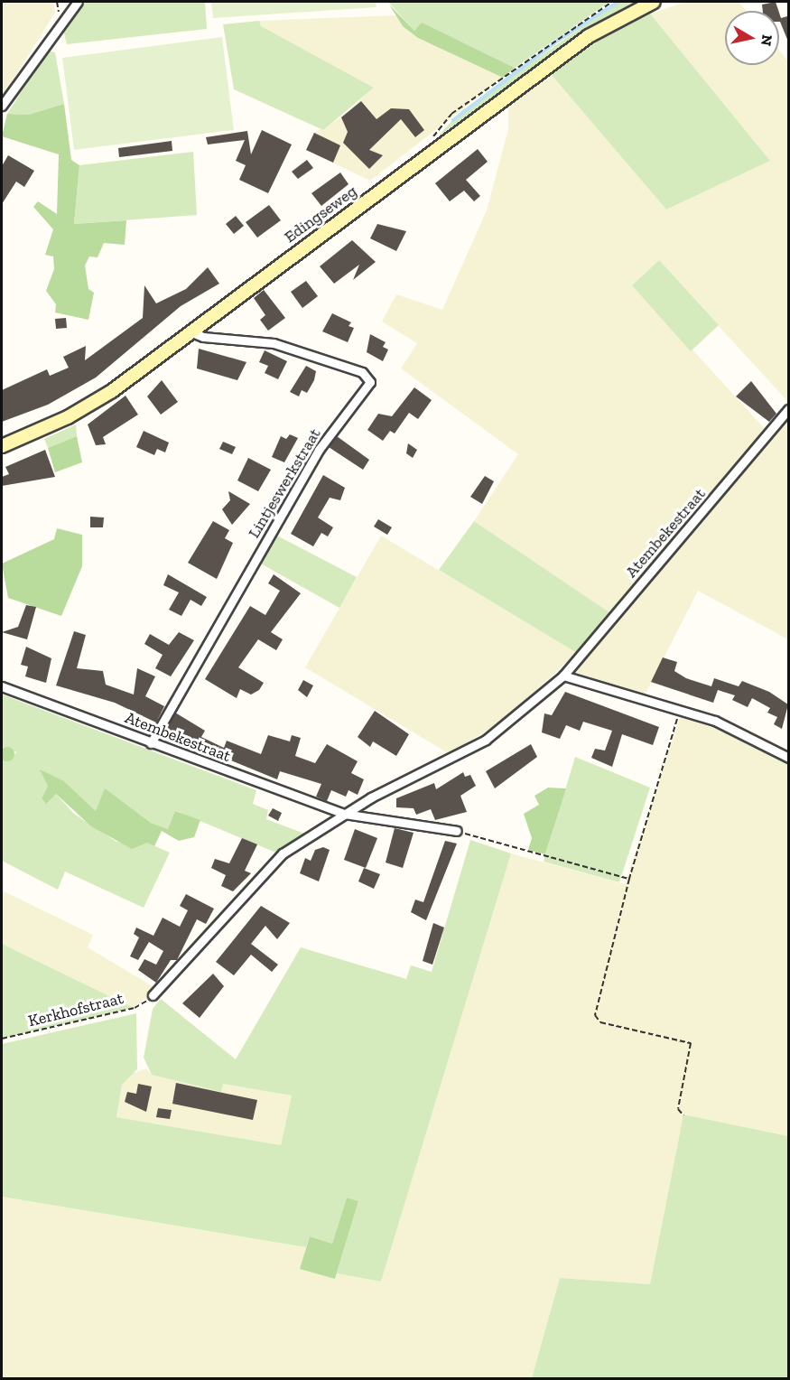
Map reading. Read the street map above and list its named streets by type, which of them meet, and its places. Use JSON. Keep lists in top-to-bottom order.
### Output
{
  "streets": {
    "main road": ["Edingseweg"],
    "street": ["Lintjeswerkstraat", "Atembekestraat"],
    "path": ["Kerkhofstraat"]
  },
  "crossings": [
    ["Edingseweg", "Lintjeswerkstraat"],
    ["Lintjeswerkstraat", "Atembekestraat"],
    ["Atembekestraat", "Kerkhofstraat"]
  ],
  "north": "right"
}
